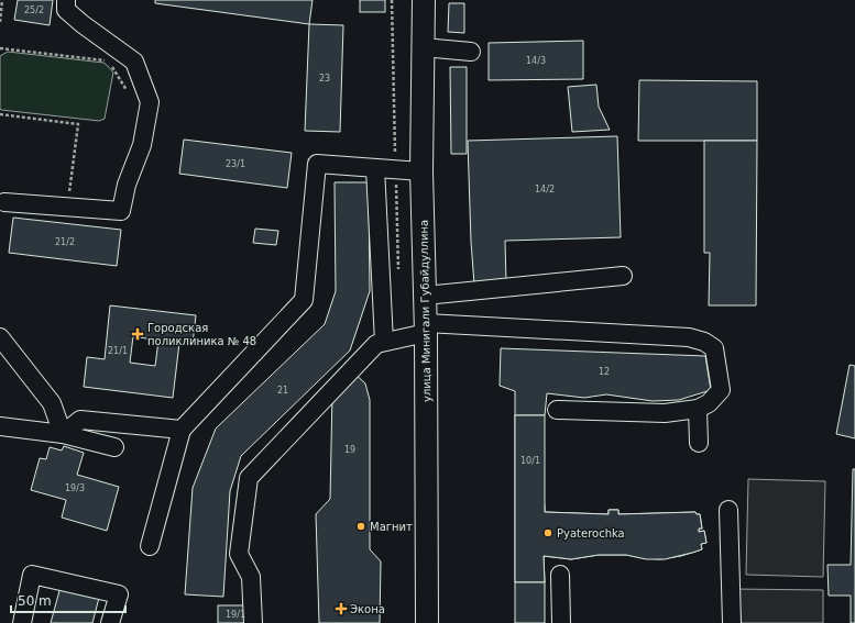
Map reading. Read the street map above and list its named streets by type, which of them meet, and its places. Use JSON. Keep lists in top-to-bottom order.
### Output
{
  "streets": {
    "main road": ["улица Минигали Губайдуллина"]
  },
  "places": {
    "health": ["Городская поликлиника № 48", "Экона"],
    "other": ["Магнит", "Pyaterochka"]
  },
  "house_numbers": [
    "25/2",
    "14/3",
    "23",
    "23/1",
    "14/2",
    "21/2",
    "21/1",
    "12",
    "21",
    "19",
    "10/1",
    "19/3",
    "19/1"
  ],
  "scale_bar": "50 m"
}
